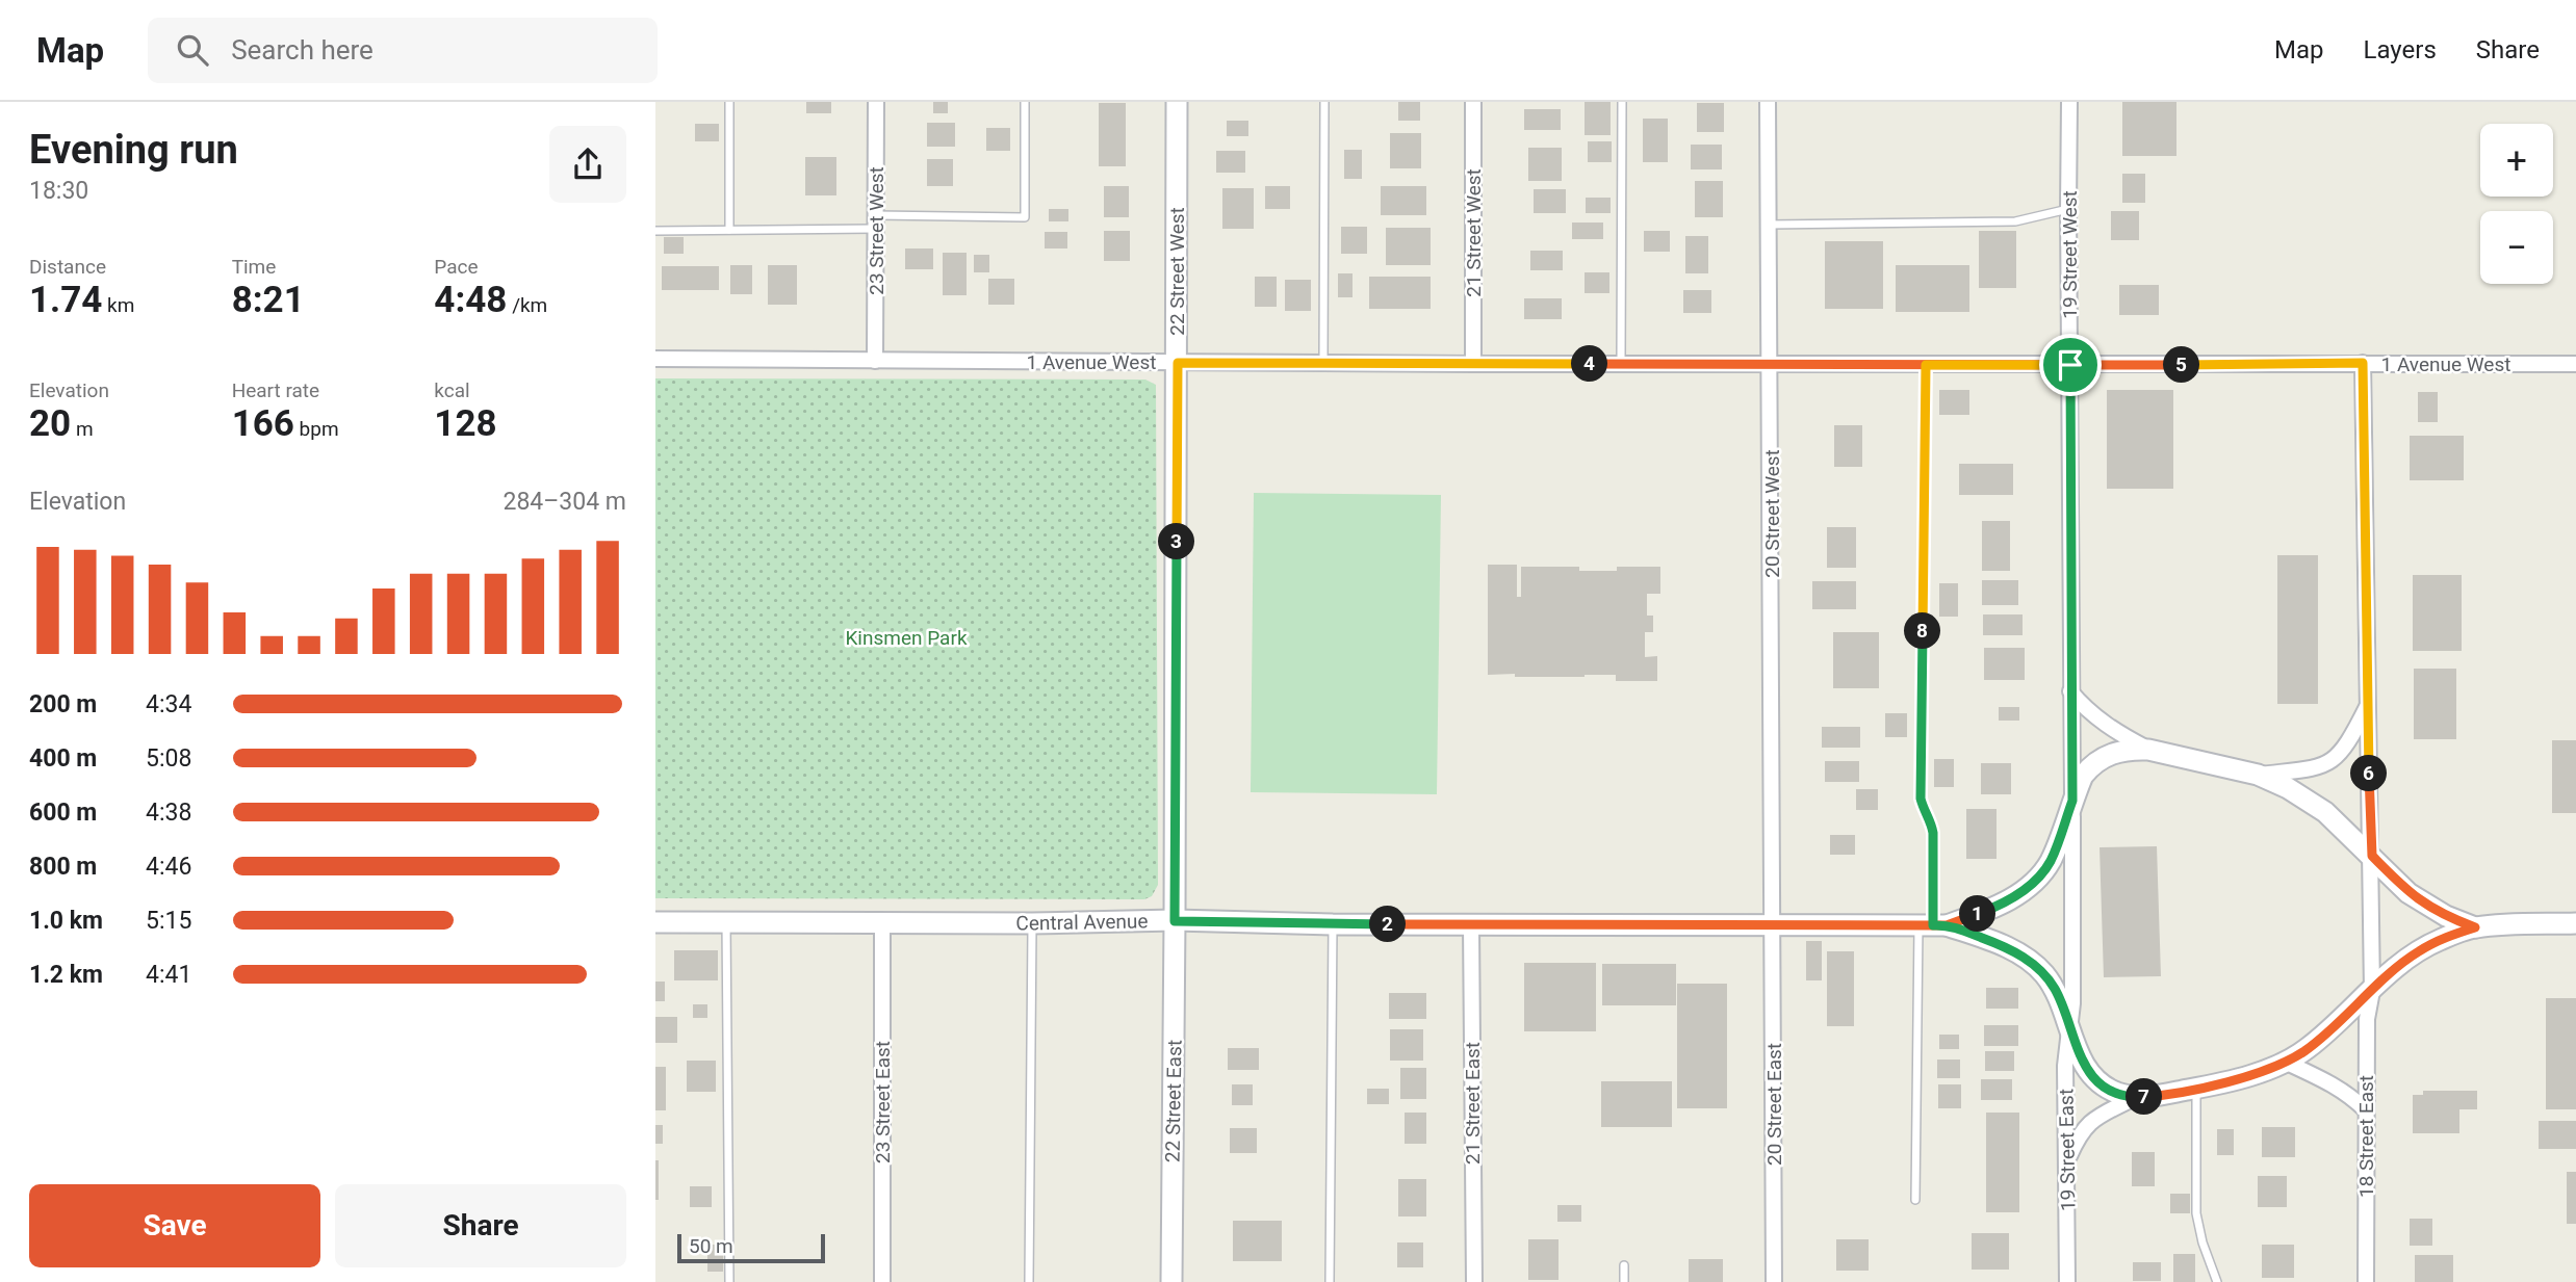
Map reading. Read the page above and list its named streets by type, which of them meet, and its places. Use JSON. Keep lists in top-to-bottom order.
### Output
{
  "streets": {
    "street": [
      "23 Street West",
      "21 Street West",
      "19 Street West",
      "22 Street West",
      "1 Avenue West",
      "20 Street West",
      "Central Avenue",
      "22 Street East",
      "23 Street East",
      "21 Street East",
      "20 Street East",
      "18 Street East",
      "19 Street East"
    ]
  },
  "crossings": [
    ["23 Street West", "1 Avenue West"],
    ["21 Street West", "1 Avenue West"],
    ["19 Street West", "1 Avenue West"],
    ["19 Street West", "Central Avenue"],
    ["19 Street West", "19 Street East"],
    ["22 Street West", "1 Avenue West"],
    ["22 Street West", "Central Avenue"],
    ["22 Street West", "22 Street East"],
    ["1 Avenue West", "20 Street West"],
    ["1 Avenue West", "18 Street East"],
    ["20 Street West", "Central Avenue"],
    ["20 Street West", "20 Street East"],
    ["Central Avenue", "22 Street East"],
    ["Central Avenue", "23 Street East"],
    ["Central Avenue", "21 Street East"],
    ["Central Avenue", "20 Street East"],
    ["Central Avenue", "18 Street East"],
    ["Central Avenue", "19 Street East"]
  ],
  "parks": ["Kinsmen Park"],
  "scale_bar": "50 m",
  "page": {
    "header": "Map",
    "search": "Search here",
    "nav": ["Map", "Layers", "Share"],
    "heading": ["Evening run", "18:30"],
    "map_buttons": ["+", "−"],
    "stats": [
      ["Distance", "1.74 km"],
      ["Time", "8:21"],
      ["Pace", "4:48 /km"],
      ["Elevation", "20 m"],
      ["Heart rate", "166 bpm"],
      ["kcal", "128"]
    ],
    "pins": [
      "4",
      "5",
      "3",
      "8",
      "6",
      "1",
      "2",
      "7"
    ],
    "chart": ["Elevation", "284–304 m"],
    "list": [
      {
        "name": "200 m",
        "note": "4:34"
      },
      {
        "name": "400 m",
        "note": "5:08"
      },
      {
        "name": "600 m",
        "note": "4:38"
      },
      {
        "name": "800 m",
        "note": "4:46"
      },
      {
        "name": "1.0 km",
        "note": "5:15"
      },
      {
        "name": "1.2 km",
        "note": "4:41"
      }
    ],
    "buttons": ["Save", "Share"],
    "scale": "50 m"
  }
}
